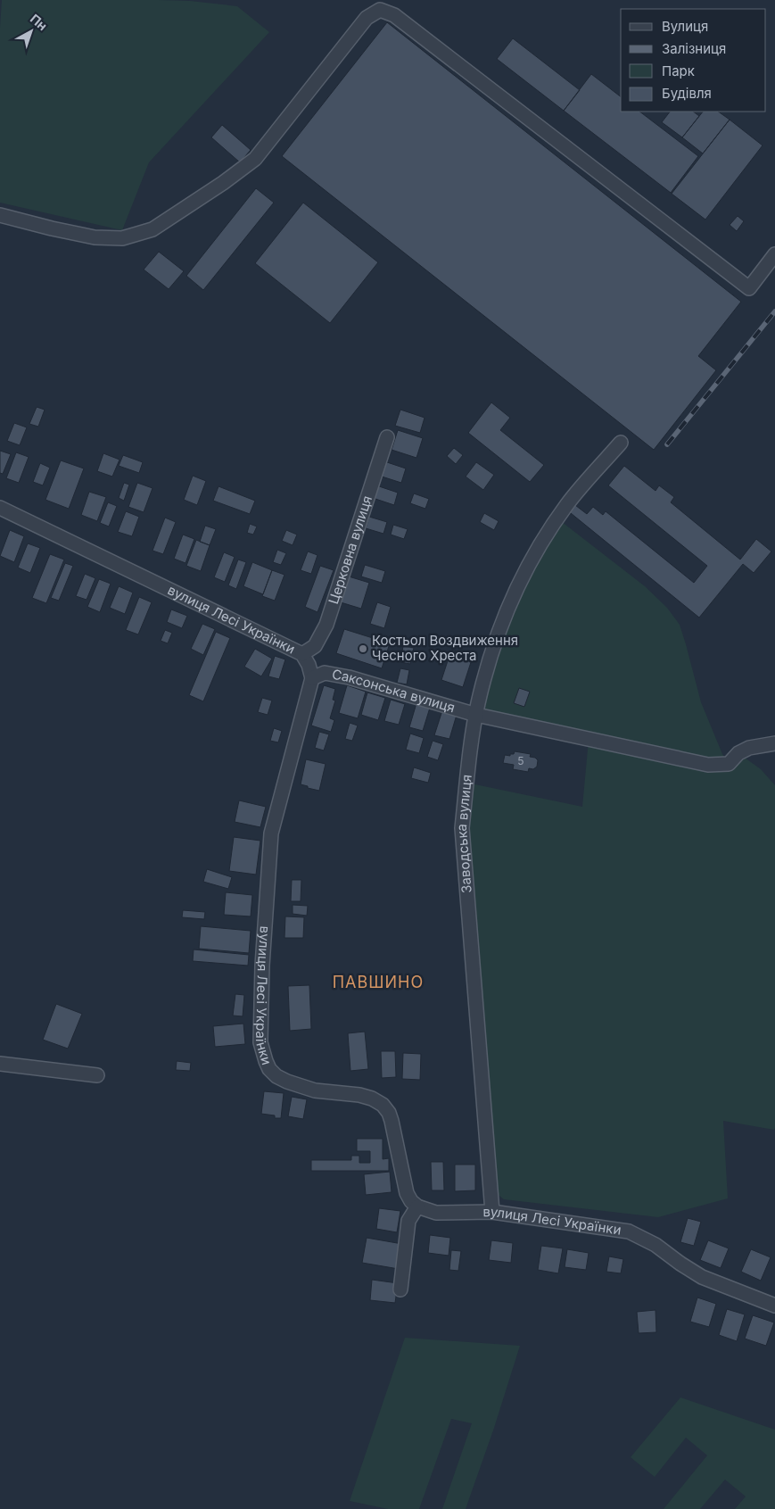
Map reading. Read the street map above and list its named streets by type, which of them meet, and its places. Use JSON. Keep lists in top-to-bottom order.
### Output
{
  "streets": {
    "street": [
      "Церковна вулиця",
      "вулиця Лесі Українки",
      "Саксонська вулиця",
      "Заводська вулиця"
    ]
  },
  "crossings": [
    ["Церковна вулиця", "вулиця Лесі Українки"],
    ["вулиця Лесі Українки", "Саксонська вулиця"],
    ["вулиця Лесі Українки", "Заводська вулиця"],
    ["Саксонська вулиця", "Заводська вулиця"]
  ],
  "districts": ["ПАВШИНО"],
  "places": ["Костьол Воздвиження Чесного Хреста"],
  "house_numbers": ["5"],
  "legend": [
    "Вулиця",
    "Залізниця",
    "Парк",
    "Будівля"
  ],
  "north": "top right"
}
